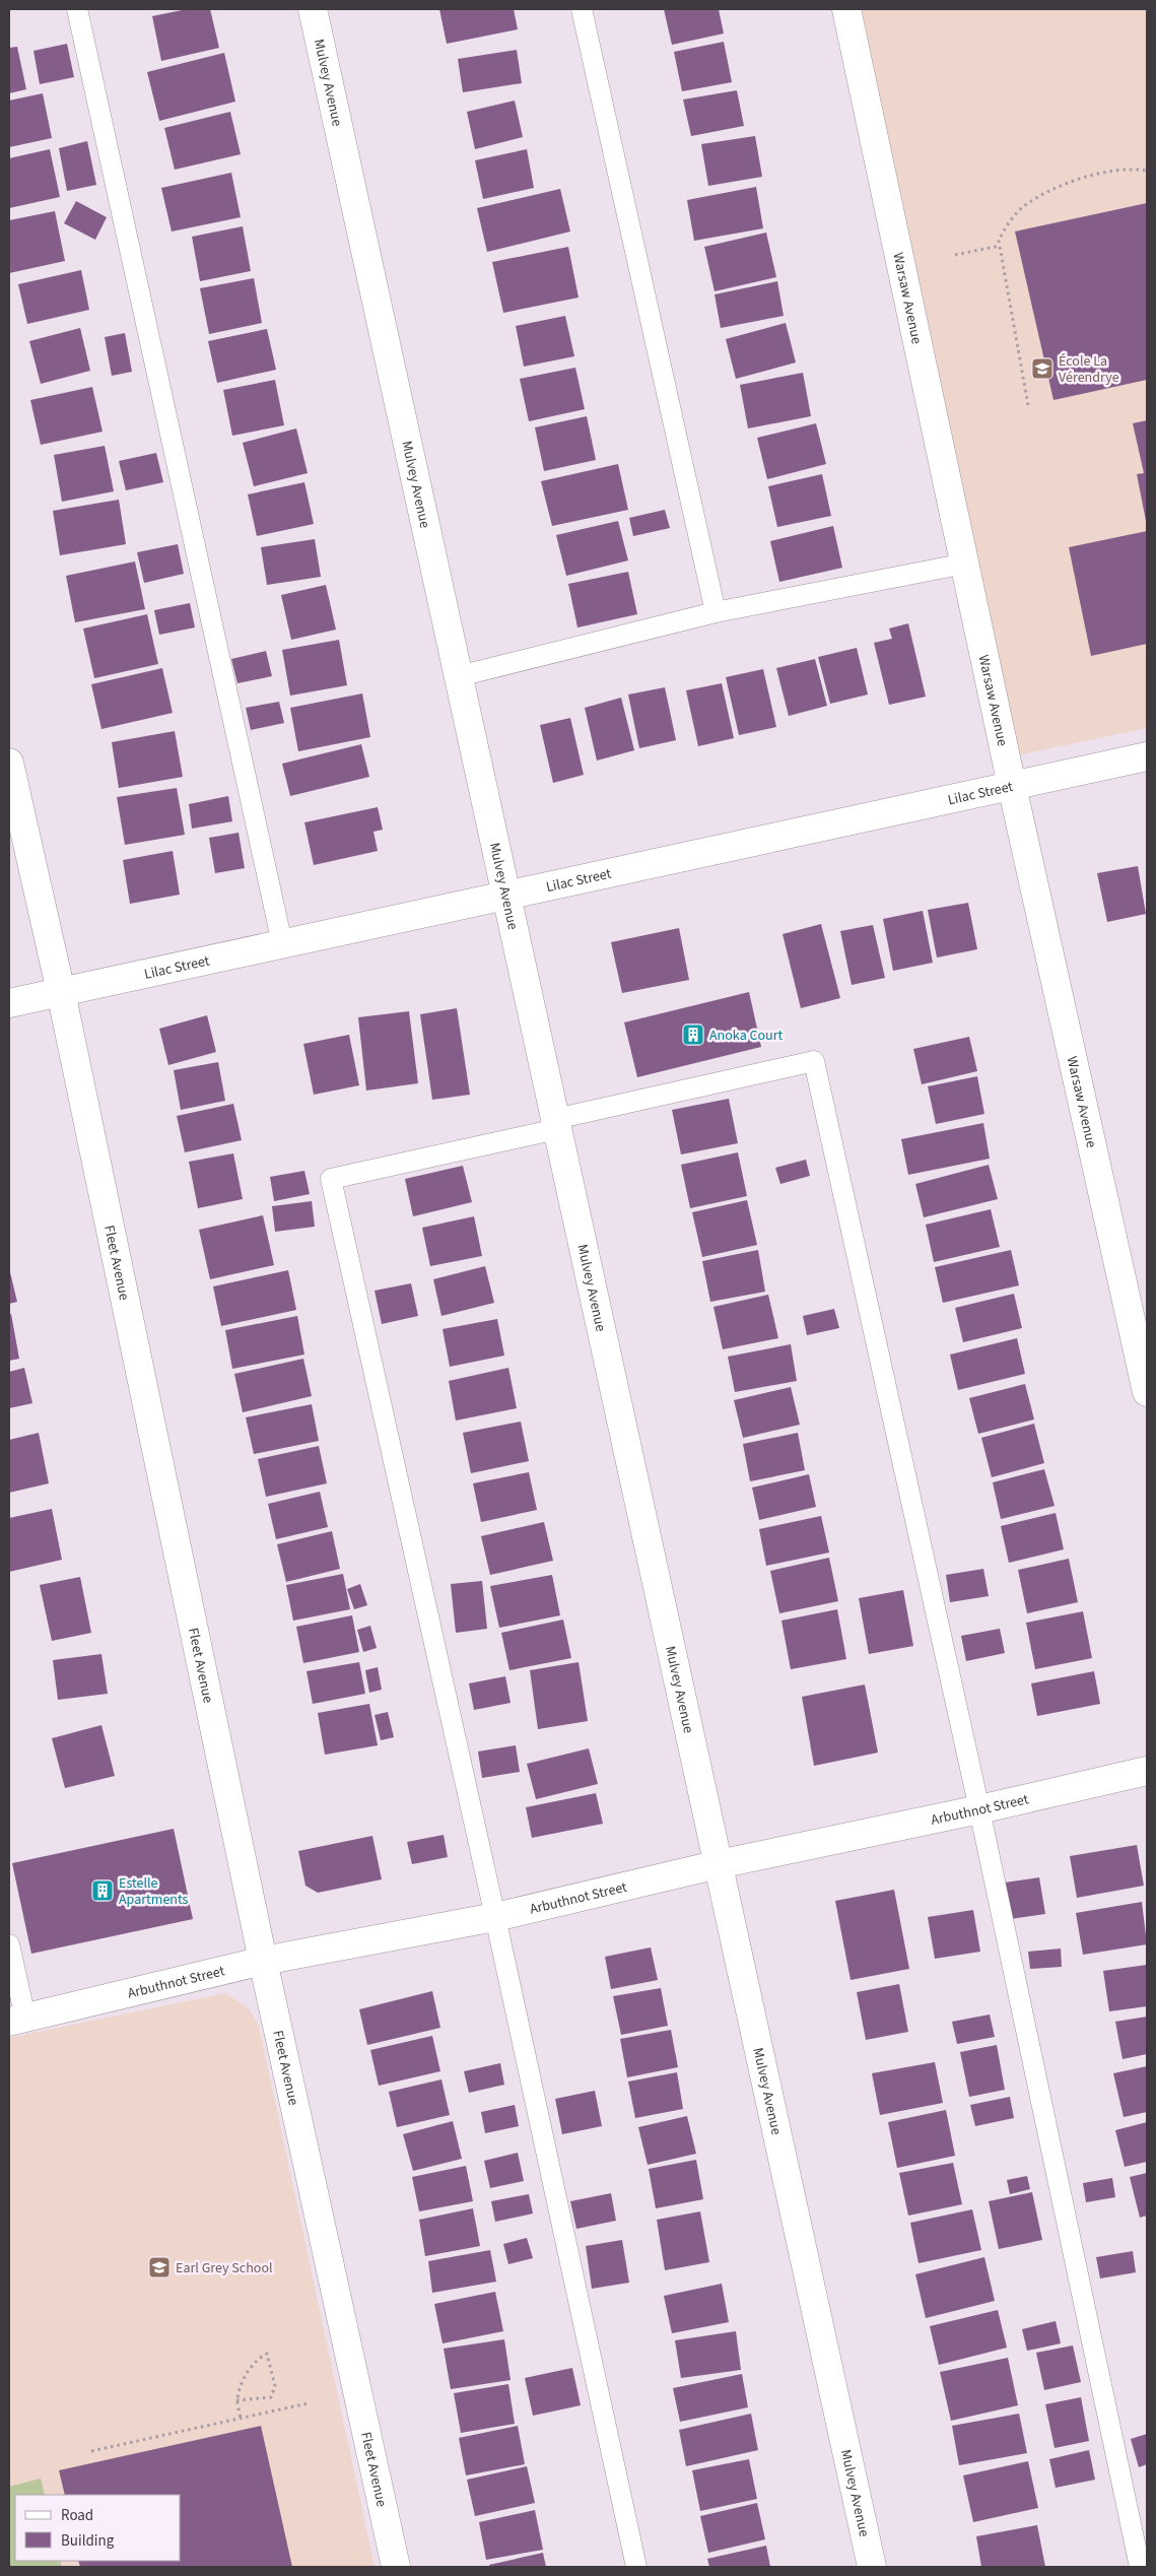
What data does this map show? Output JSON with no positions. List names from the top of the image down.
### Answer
{
  "streets": {
    "street": [
      "Mulvey Avenue",
      "Warsaw Avenue",
      "Lilac Street",
      "Fleet Avenue",
      "Arbuthnot Street"
    ]
  },
  "crossings": [
    ["Mulvey Avenue", "Lilac Street"],
    ["Mulvey Avenue", "Arbuthnot Street"],
    ["Warsaw Avenue", "Lilac Street"],
    ["Lilac Street", "Fleet Avenue"],
    ["Fleet Avenue", "Arbuthnot Street"]
  ],
  "places": {
    "school or university": ["École La Vérendrye", "Earl Grey School"],
    "building": ["Anoka Court", "Estelle Apartments"]
  },
  "legend": ["Road", "Building"]
}
